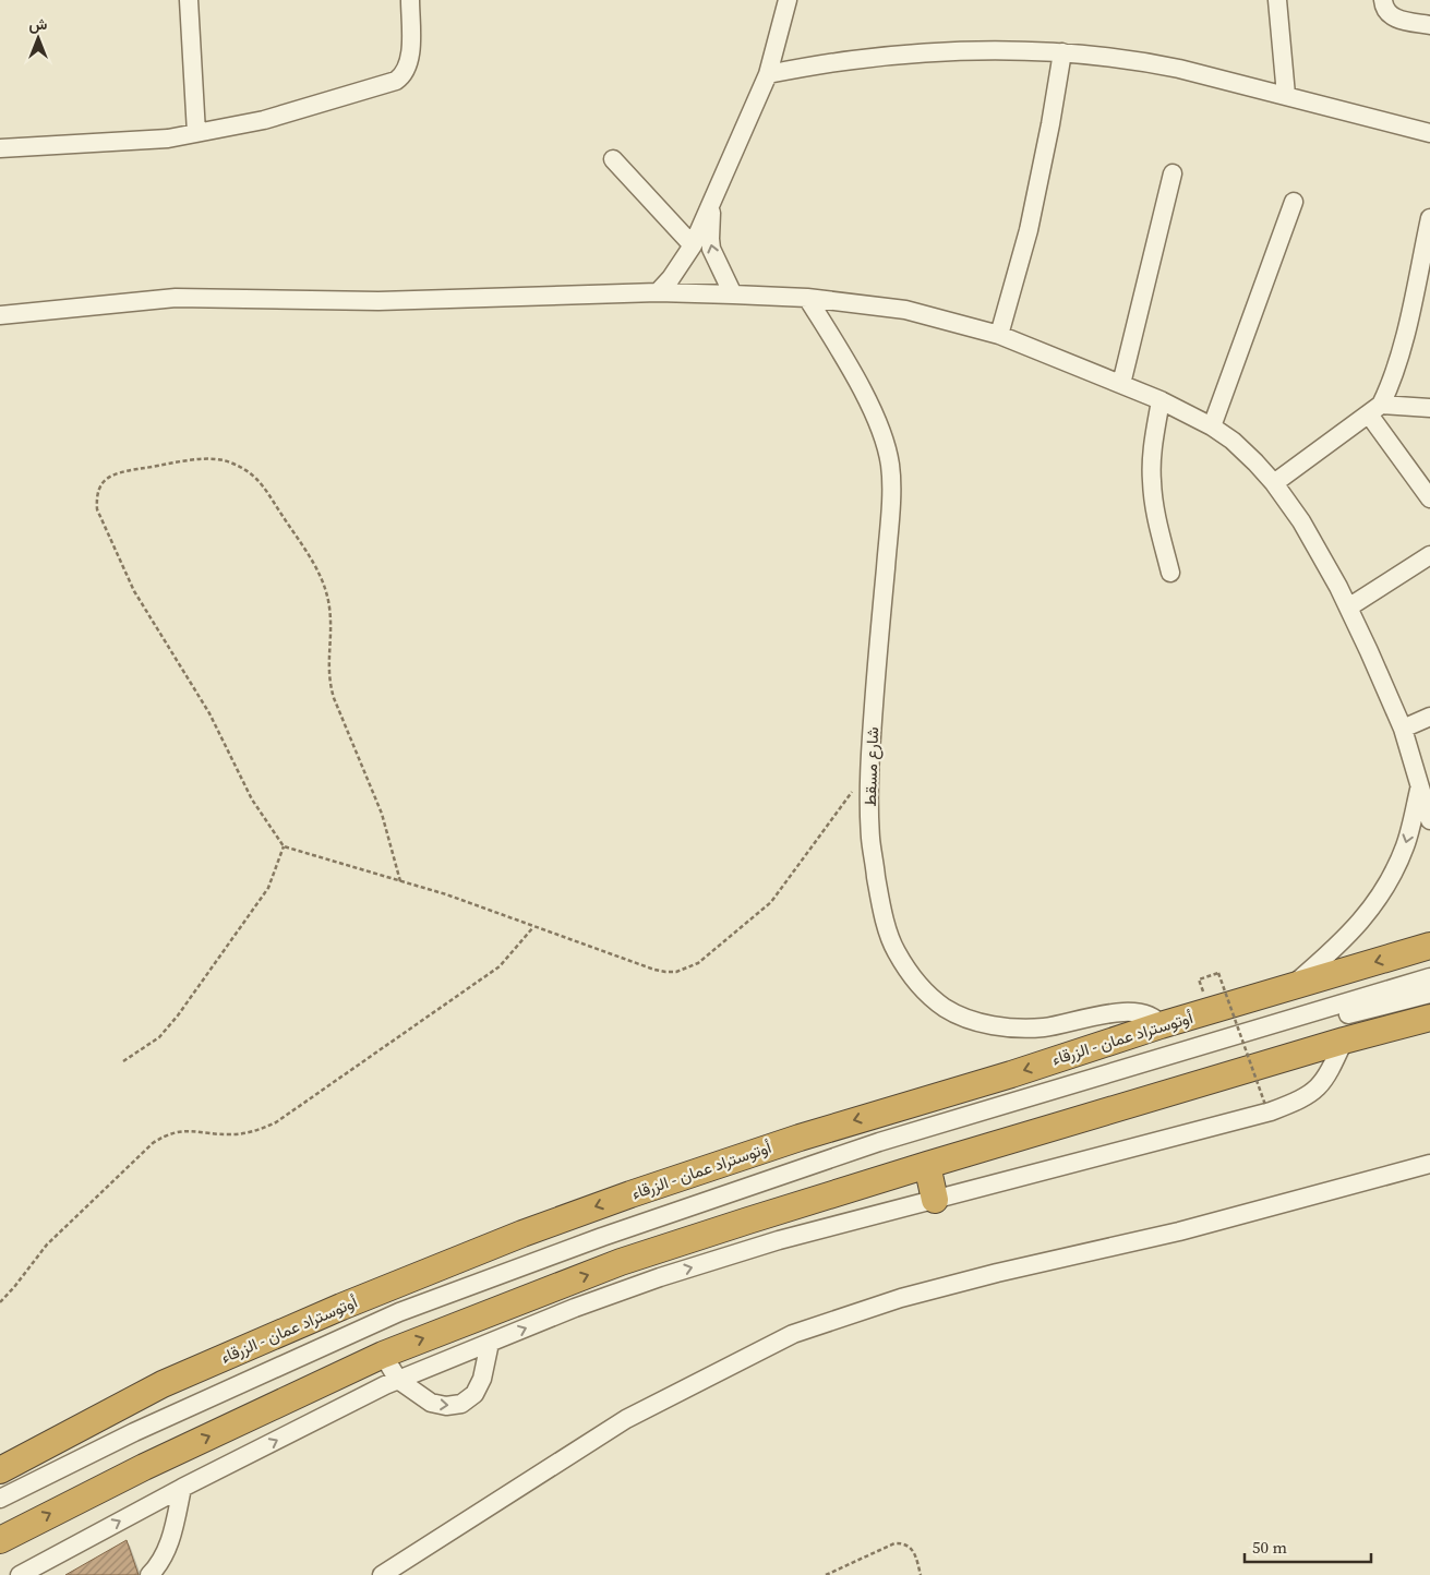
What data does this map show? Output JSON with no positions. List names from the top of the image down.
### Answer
{
  "streets": {
    "highway": ["أوتوستراد عمان - الزرقاء"],
    "street": ["شارع مسقط"]
  },
  "crossings": [
    ["شارع مسقط", "أوتوستراد عمان - الزرقاء"]
  ],
  "scale_bar": "50 m",
  "north": "top"
}
